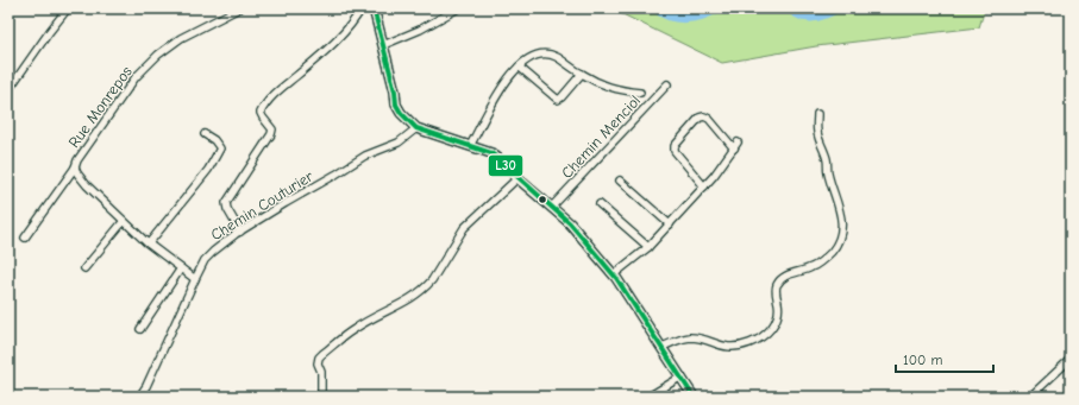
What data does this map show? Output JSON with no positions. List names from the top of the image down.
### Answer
{
  "streets": {
    "street": ["Rue Monrepos", "Chemin Menciol", "Chemin Couturier"]
  },
  "crossings": [
    ["Rue Monrepos", "Chemin Couturier"]
  ],
  "lines": ["transit line L30"],
  "scale_bar": "100 m"
}
